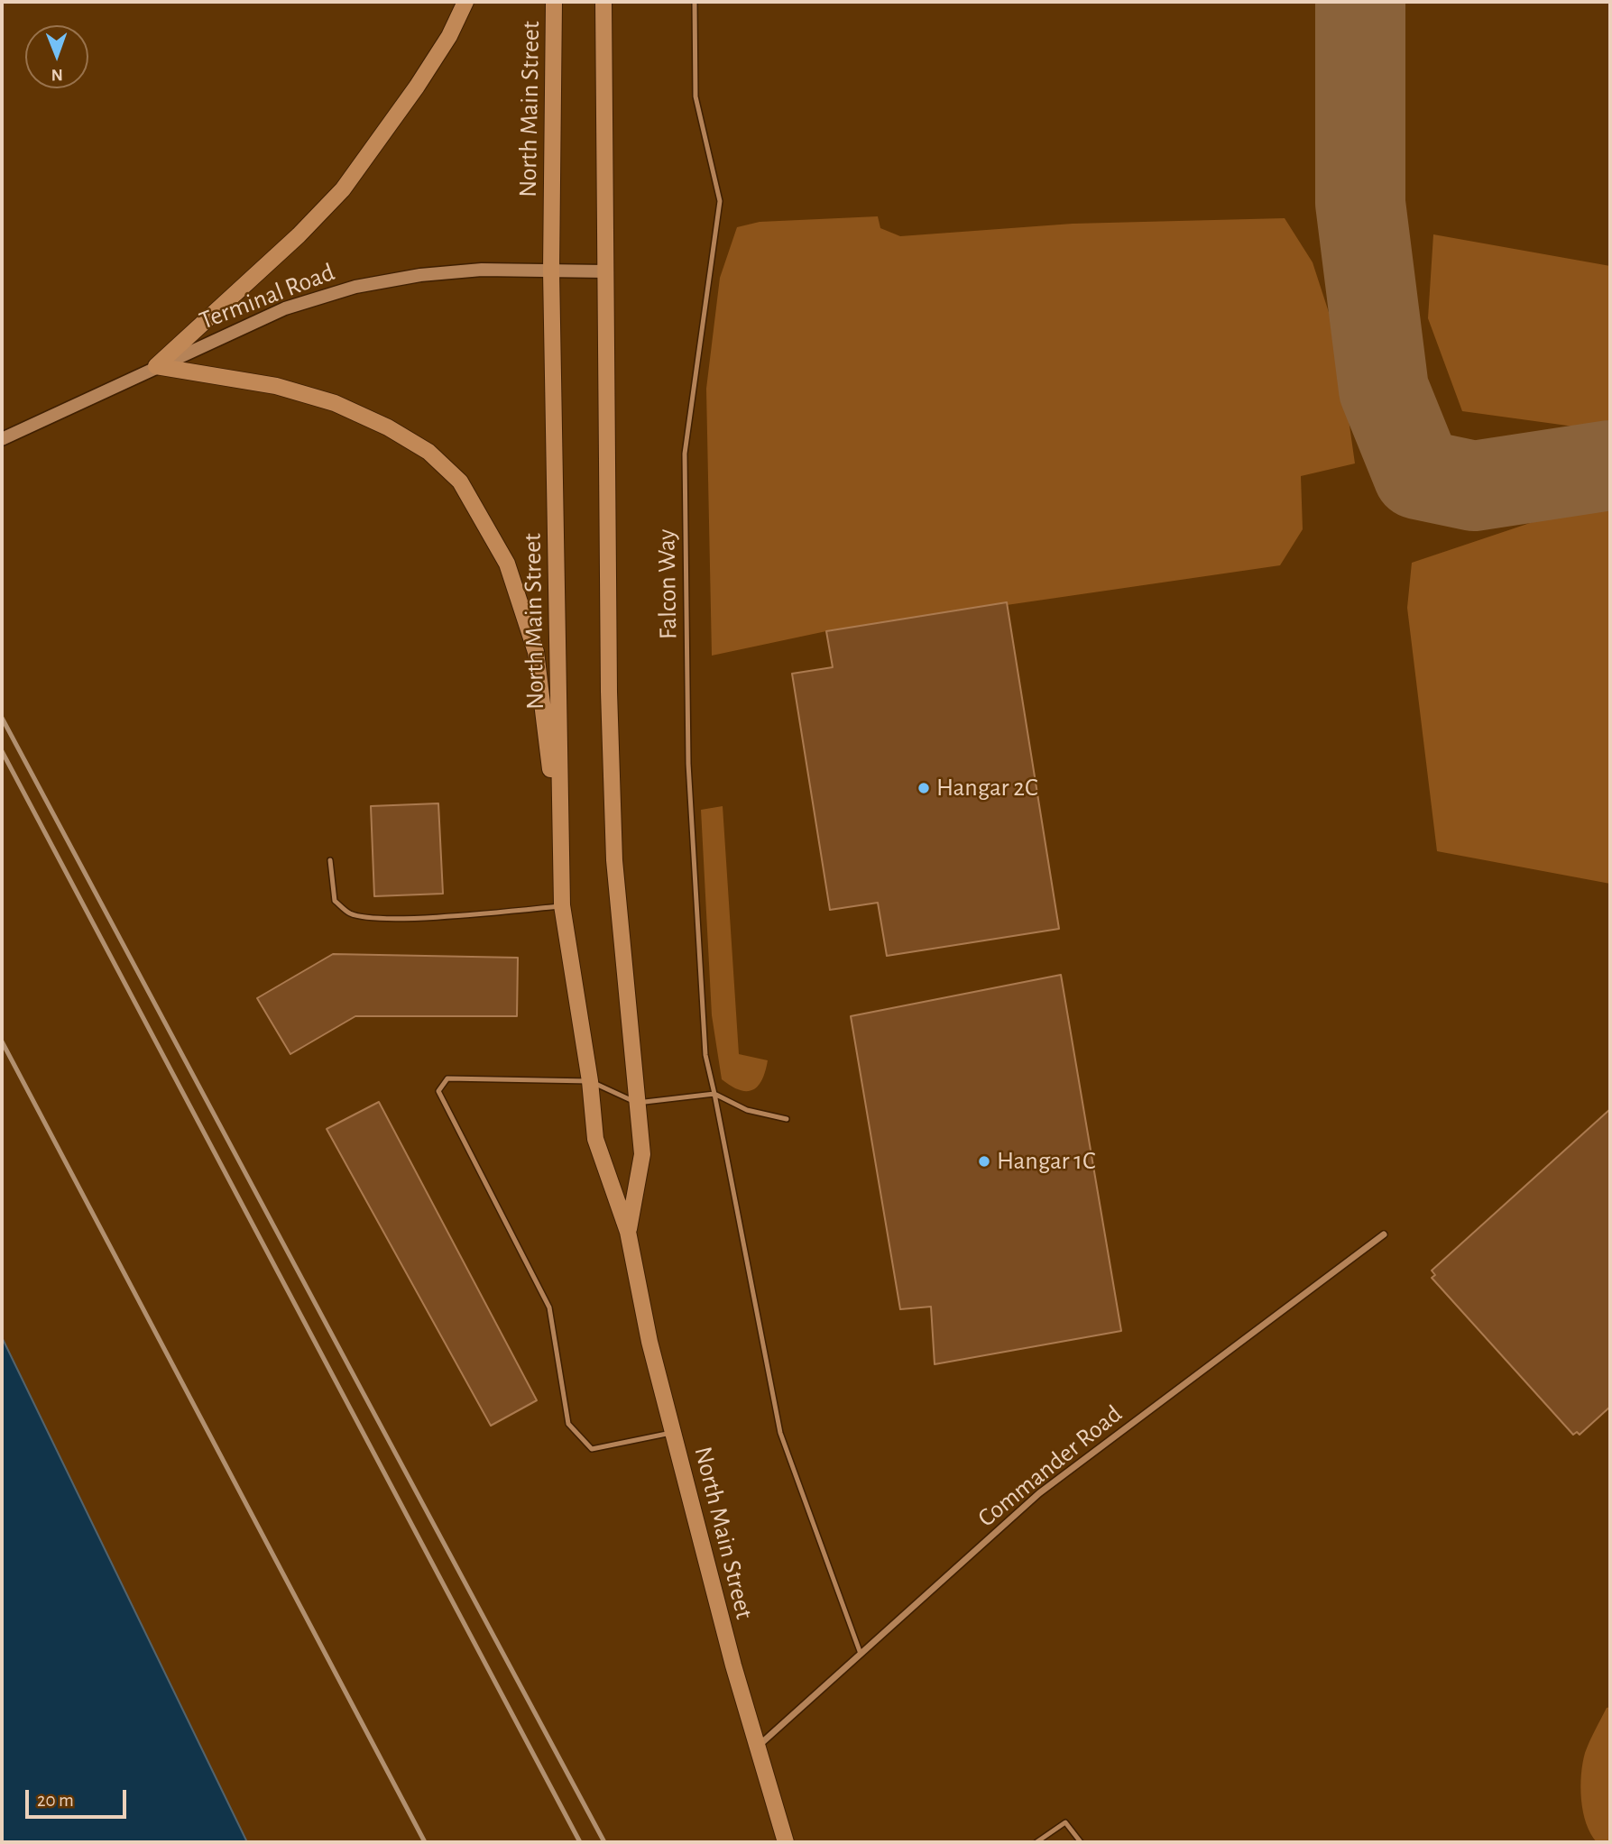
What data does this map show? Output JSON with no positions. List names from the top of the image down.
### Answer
{
  "streets": {
    "main road": ["North Main Street", "Terminal Road"],
    "street": ["Commander Road"],
    "lane": ["Falcon Way"]
  },
  "crossings": [
    ["North Main Street", "Terminal Road"],
    ["North Main Street", "Commander Road"],
    ["Falcon Way", "Commander Road"]
  ],
  "places": ["Hangar 2C", "Hangar 1C"],
  "scale_bar": "20 m",
  "north": "bottom"
}
